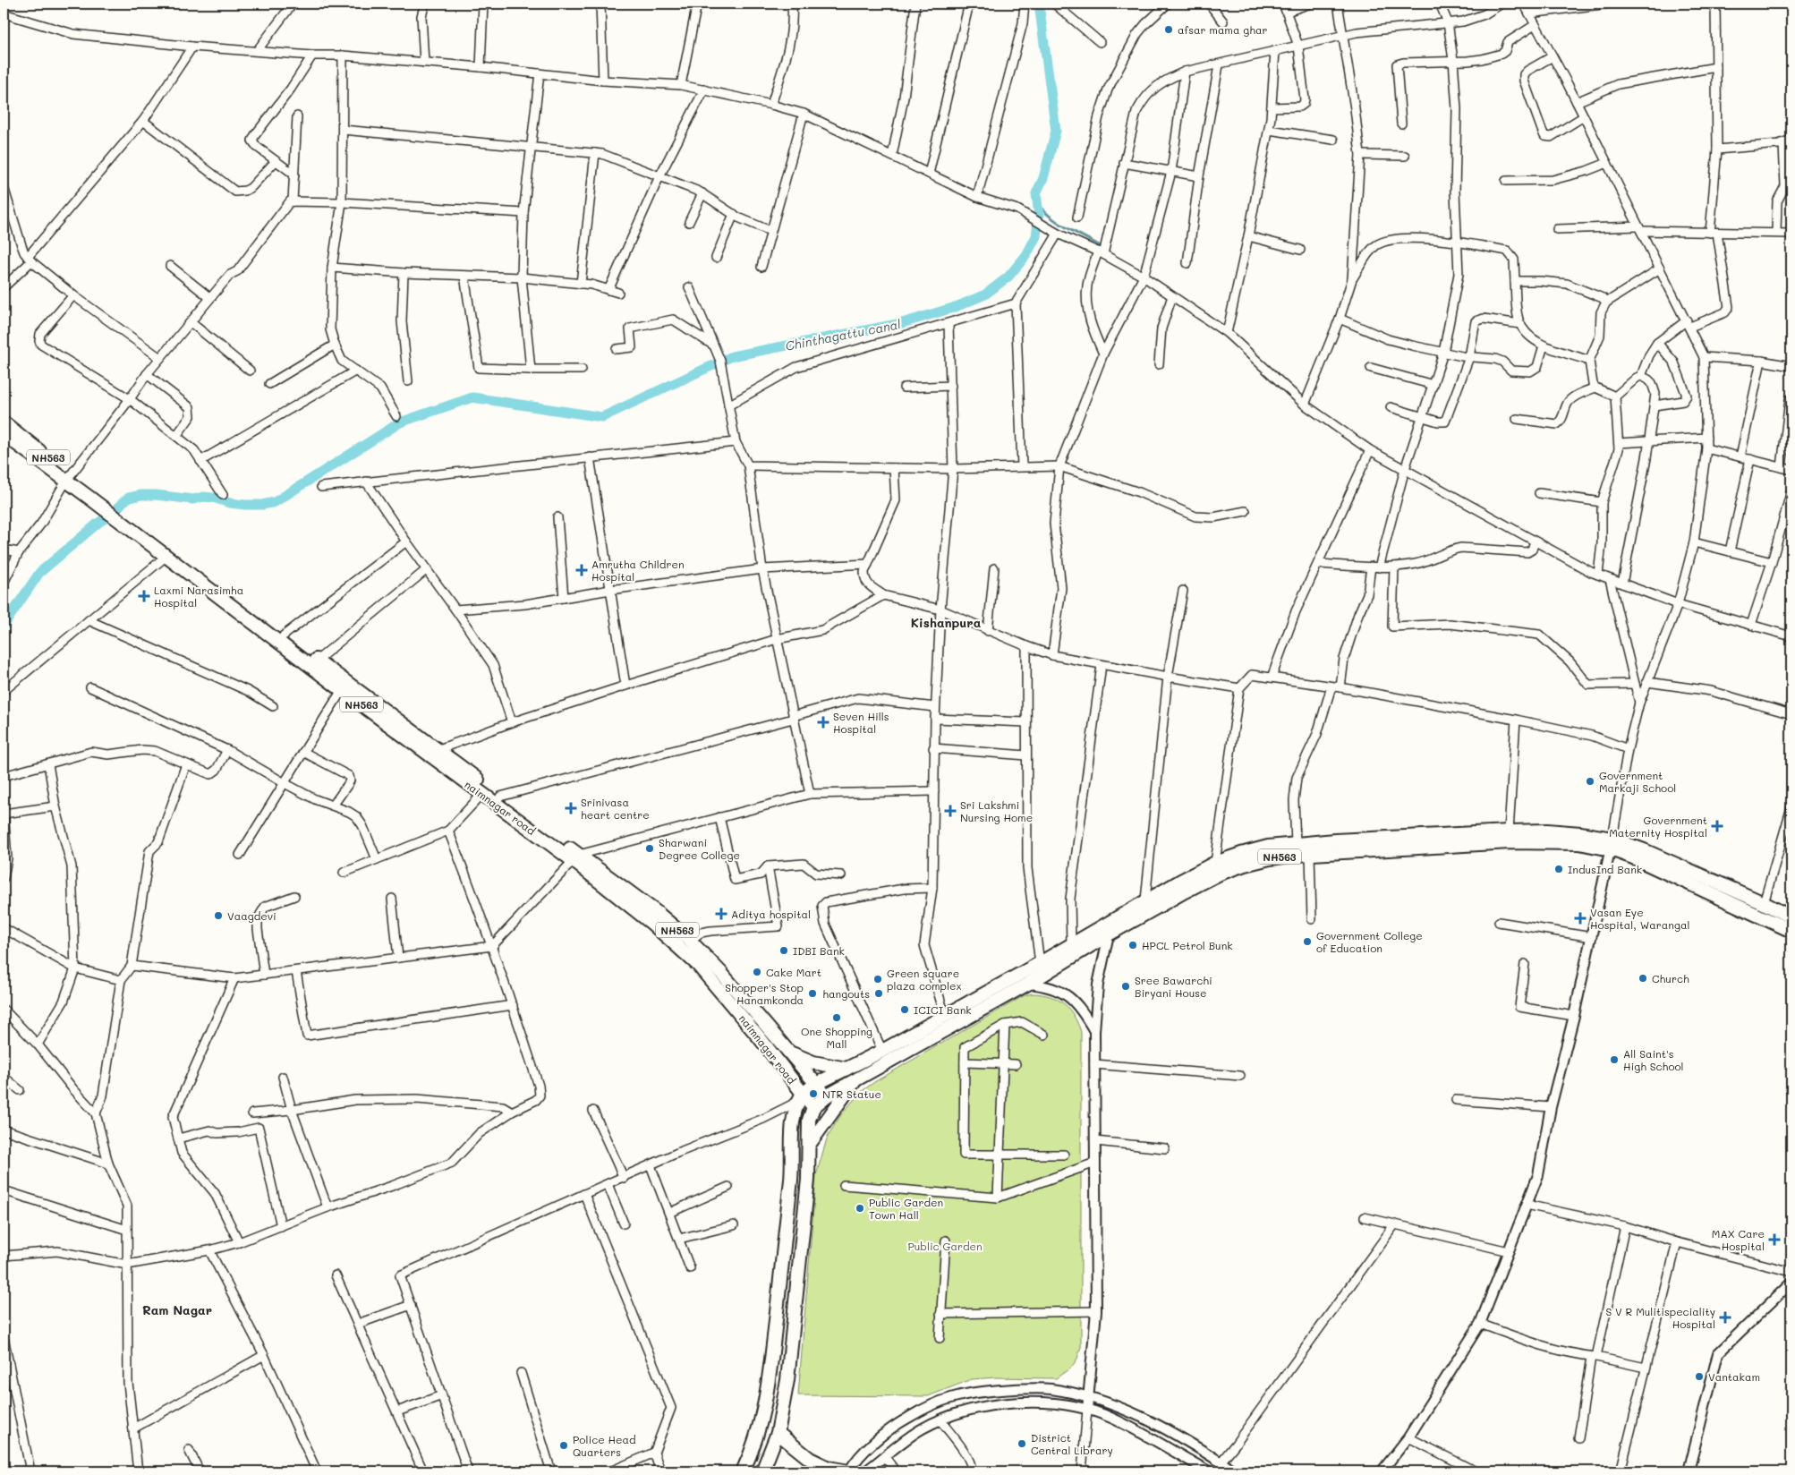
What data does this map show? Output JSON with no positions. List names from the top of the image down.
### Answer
{
  "streets": {
    "main road": ["NH563", "naimnagar road"]
  },
  "crossings": [
    ["NH563", "naimnagar road"]
  ],
  "districts": ["Kishanpura", "Ram Nagar"],
  "water": ["Chinthagattu canal"],
  "parks": ["Public Garden"],
  "places": {
    "other": [
      "afsar mama ghar",
      "Government Markaji School",
      "Sharwani Degree College",
      "IndusInd Bank",
      "Vaagdevi",
      "Government College of Education",
      "HPCL Petrol Bunk",
      "IDBI Bank",
      "Cake Mart",
      "Church",
      "Green square plaza complex",
      "Sree Bawarchi Biryani House",
      "Shopper's Stop Hanamkonda",
      "hangouts",
      "ICICI Bank",
      "One Shopping Mall",
      "All Saint's High School",
      "NTR Statue",
      "Public Garden Town Hall",
      "Vantakam",
      "District Central Library",
      "Police Head Quarters"
    ],
    "health": [
      "Amrutha Children Hospital",
      "Laxmi Narasimha Hospital",
      "Seven Hills Hospital",
      "Srinivasa heart centre",
      "Sri Lakshmi Nursing Home",
      "Government Maternity Hospital",
      "Aditya hospital",
      "Vasan Eye Hospital, Warangal",
      "MAX Care Hospital",
      "S V R Mulitispeciality Hospital"
    ]
  }
}
